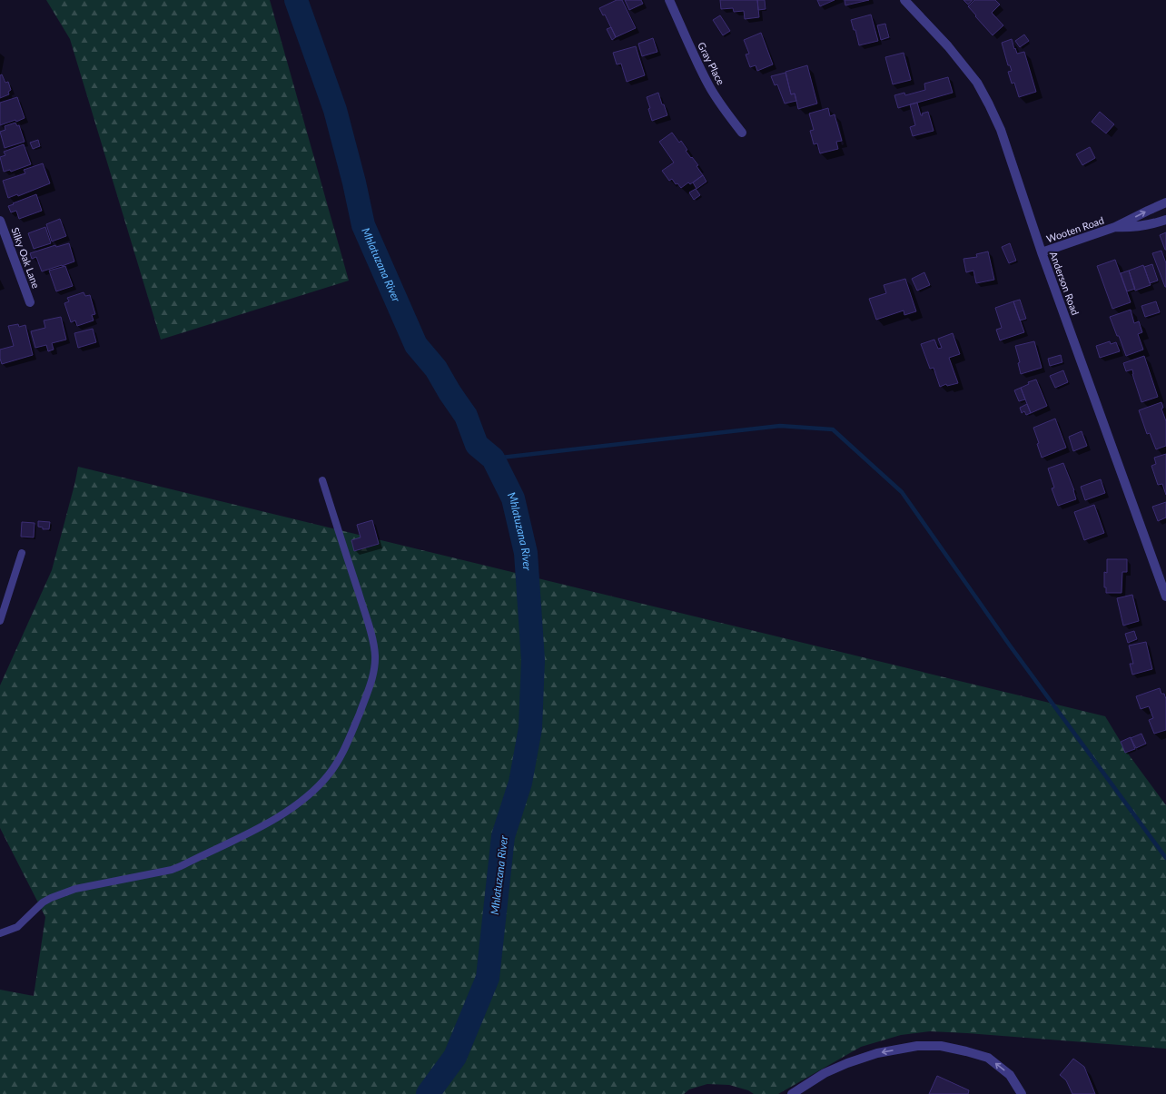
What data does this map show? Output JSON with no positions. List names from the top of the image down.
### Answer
{
  "streets": {
    "street": [
      "Gray Place",
      "Wooten Road",
      "Silky Oak Lane",
      "Anderson Road"
    ]
  },
  "crossings": [
    ["Wooten Road", "Anderson Road"]
  ],
  "water": ["Mhlatuzana River"]
}
